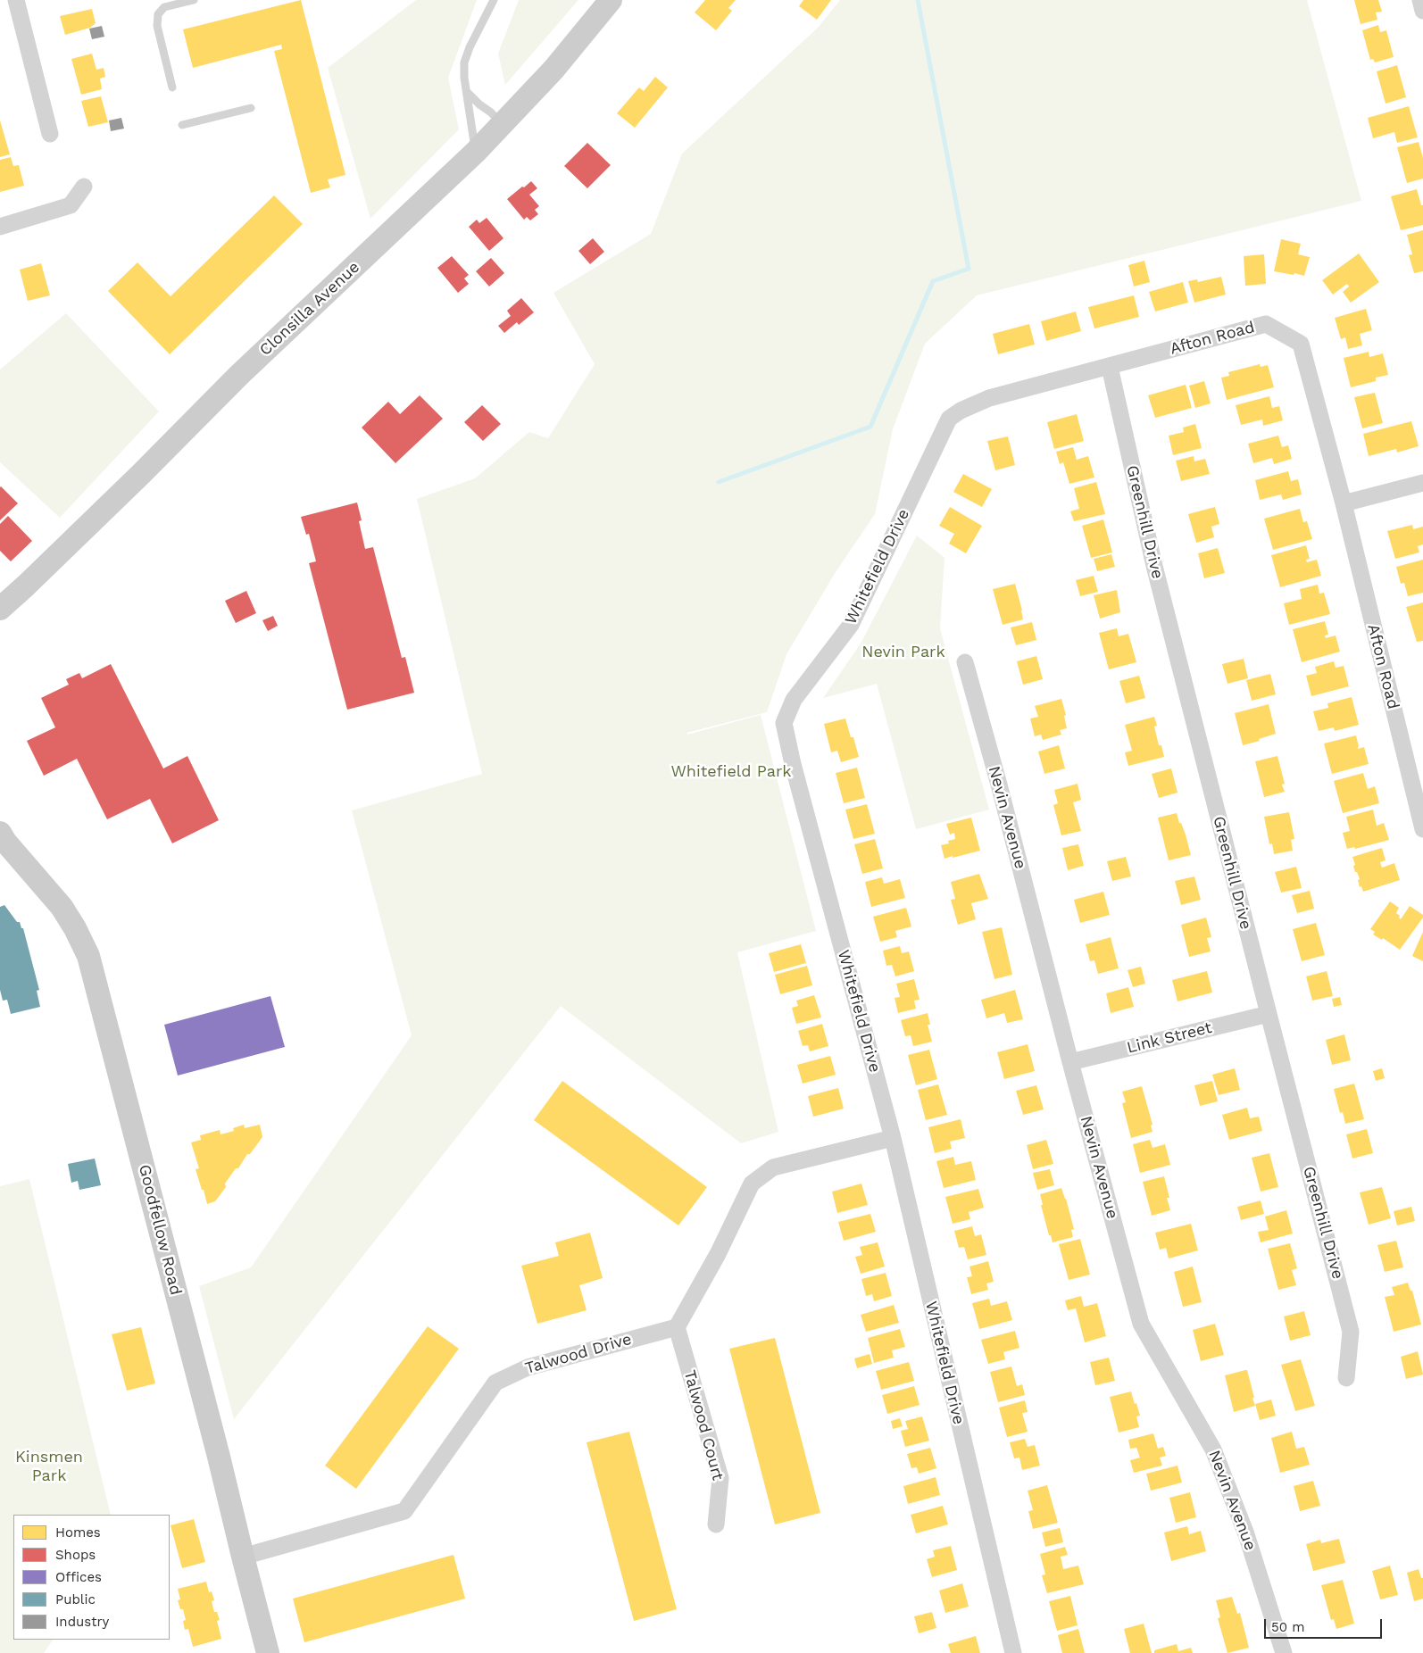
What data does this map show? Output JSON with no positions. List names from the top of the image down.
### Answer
{
  "streets": {
    "street": [
      "Clonsilla Avenue",
      "Afton Road",
      "Greenhill Drive",
      "Whitefield Drive",
      "Nevin Avenue",
      "Link Street",
      "Goodfellow Road",
      "Talwood Drive",
      "Talwood Court"
    ]
  },
  "crossings": [
    ["Afton Road", "Greenhill Drive"],
    ["Afton Road", "Whitefield Drive"],
    ["Greenhill Drive", "Link Street"],
    ["Nevin Avenue", "Link Street"],
    ["Goodfellow Road", "Talwood Drive"],
    ["Talwood Drive", "Talwood Court"]
  ],
  "parks": ["Nevin Park", "Whitefield Park", "Kinsmen Park"],
  "legend": [
    "Homes",
    "Shops",
    "Offices",
    "Public",
    "Industry"
  ],
  "scale_bar": "50 m"
}
